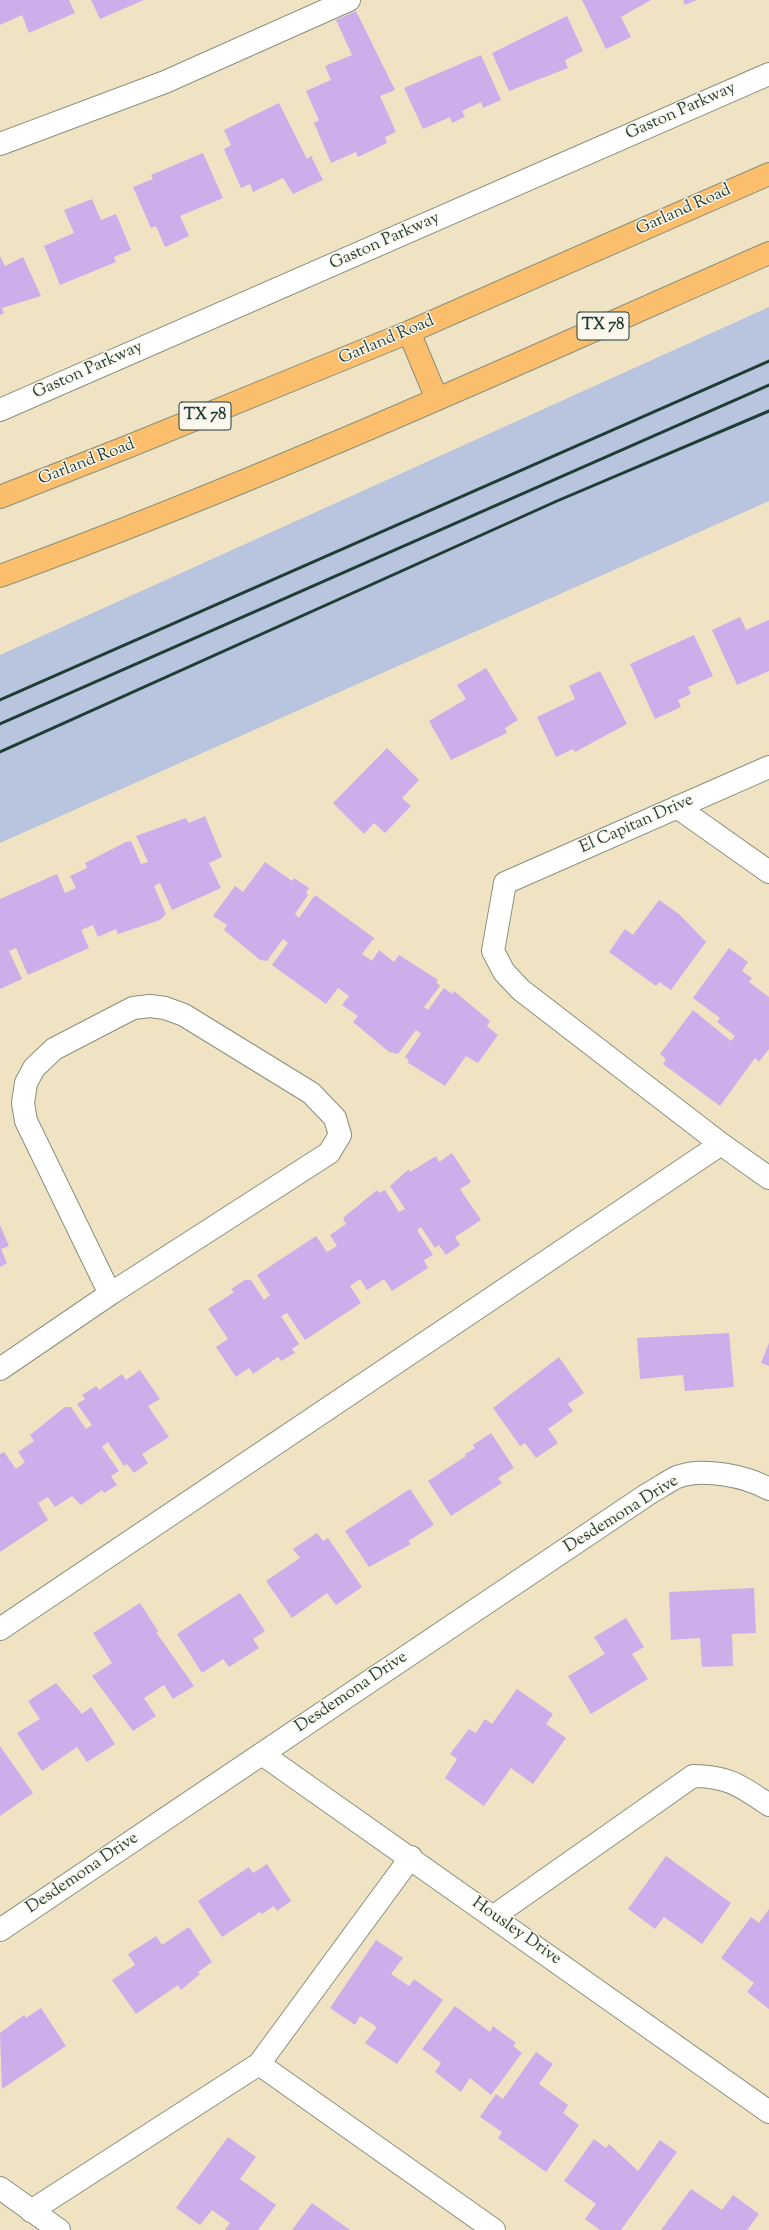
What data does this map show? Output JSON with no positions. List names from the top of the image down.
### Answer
{
  "streets": {
    "main road": ["Garland Road", "TX 78"],
    "street": [
      "Gaston Parkway",
      "El Capitan Drive",
      "Desdemona Drive",
      "Housley Drive"
    ]
  },
  "crossings": [
    ["Desdemona Drive", "Housley Drive"]
  ]
}
